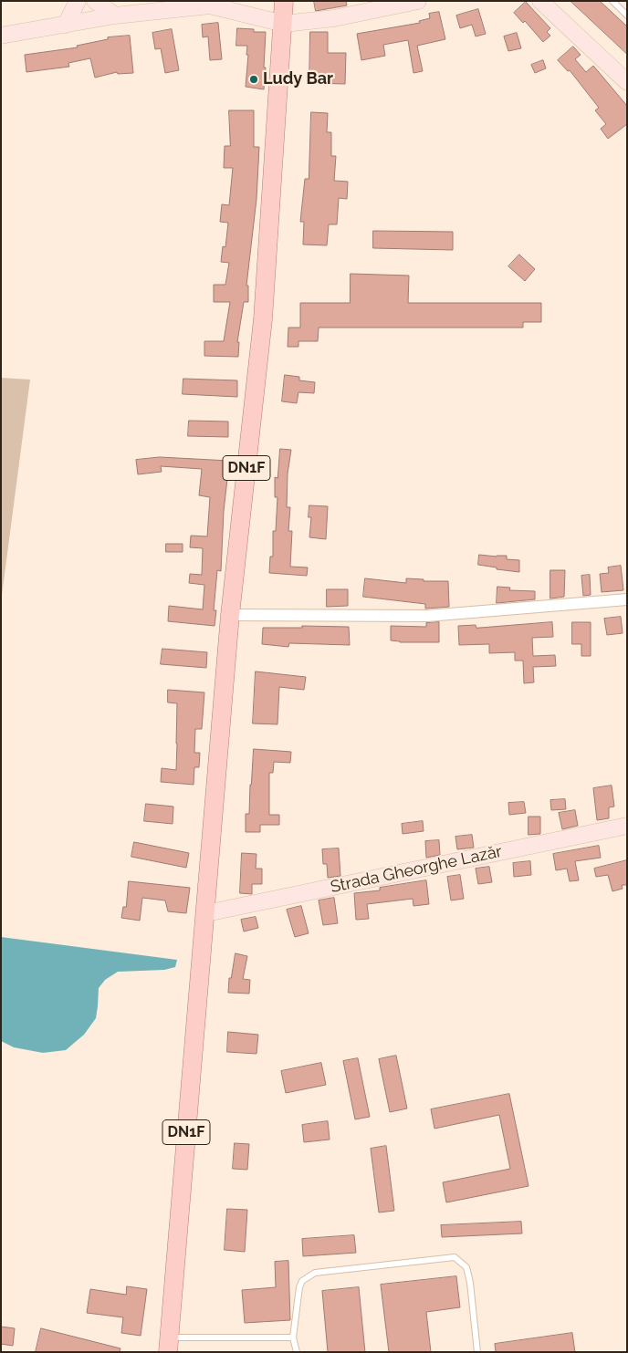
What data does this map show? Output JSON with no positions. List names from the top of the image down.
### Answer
{
  "streets": {
    "main road": ["DN1F", "Strada Gheorghe Lazăr"]
  },
  "crossings": [
    ["DN1F", "Strada Gheorghe Lazăr"]
  ],
  "places": ["Ludy Bar"]
}
